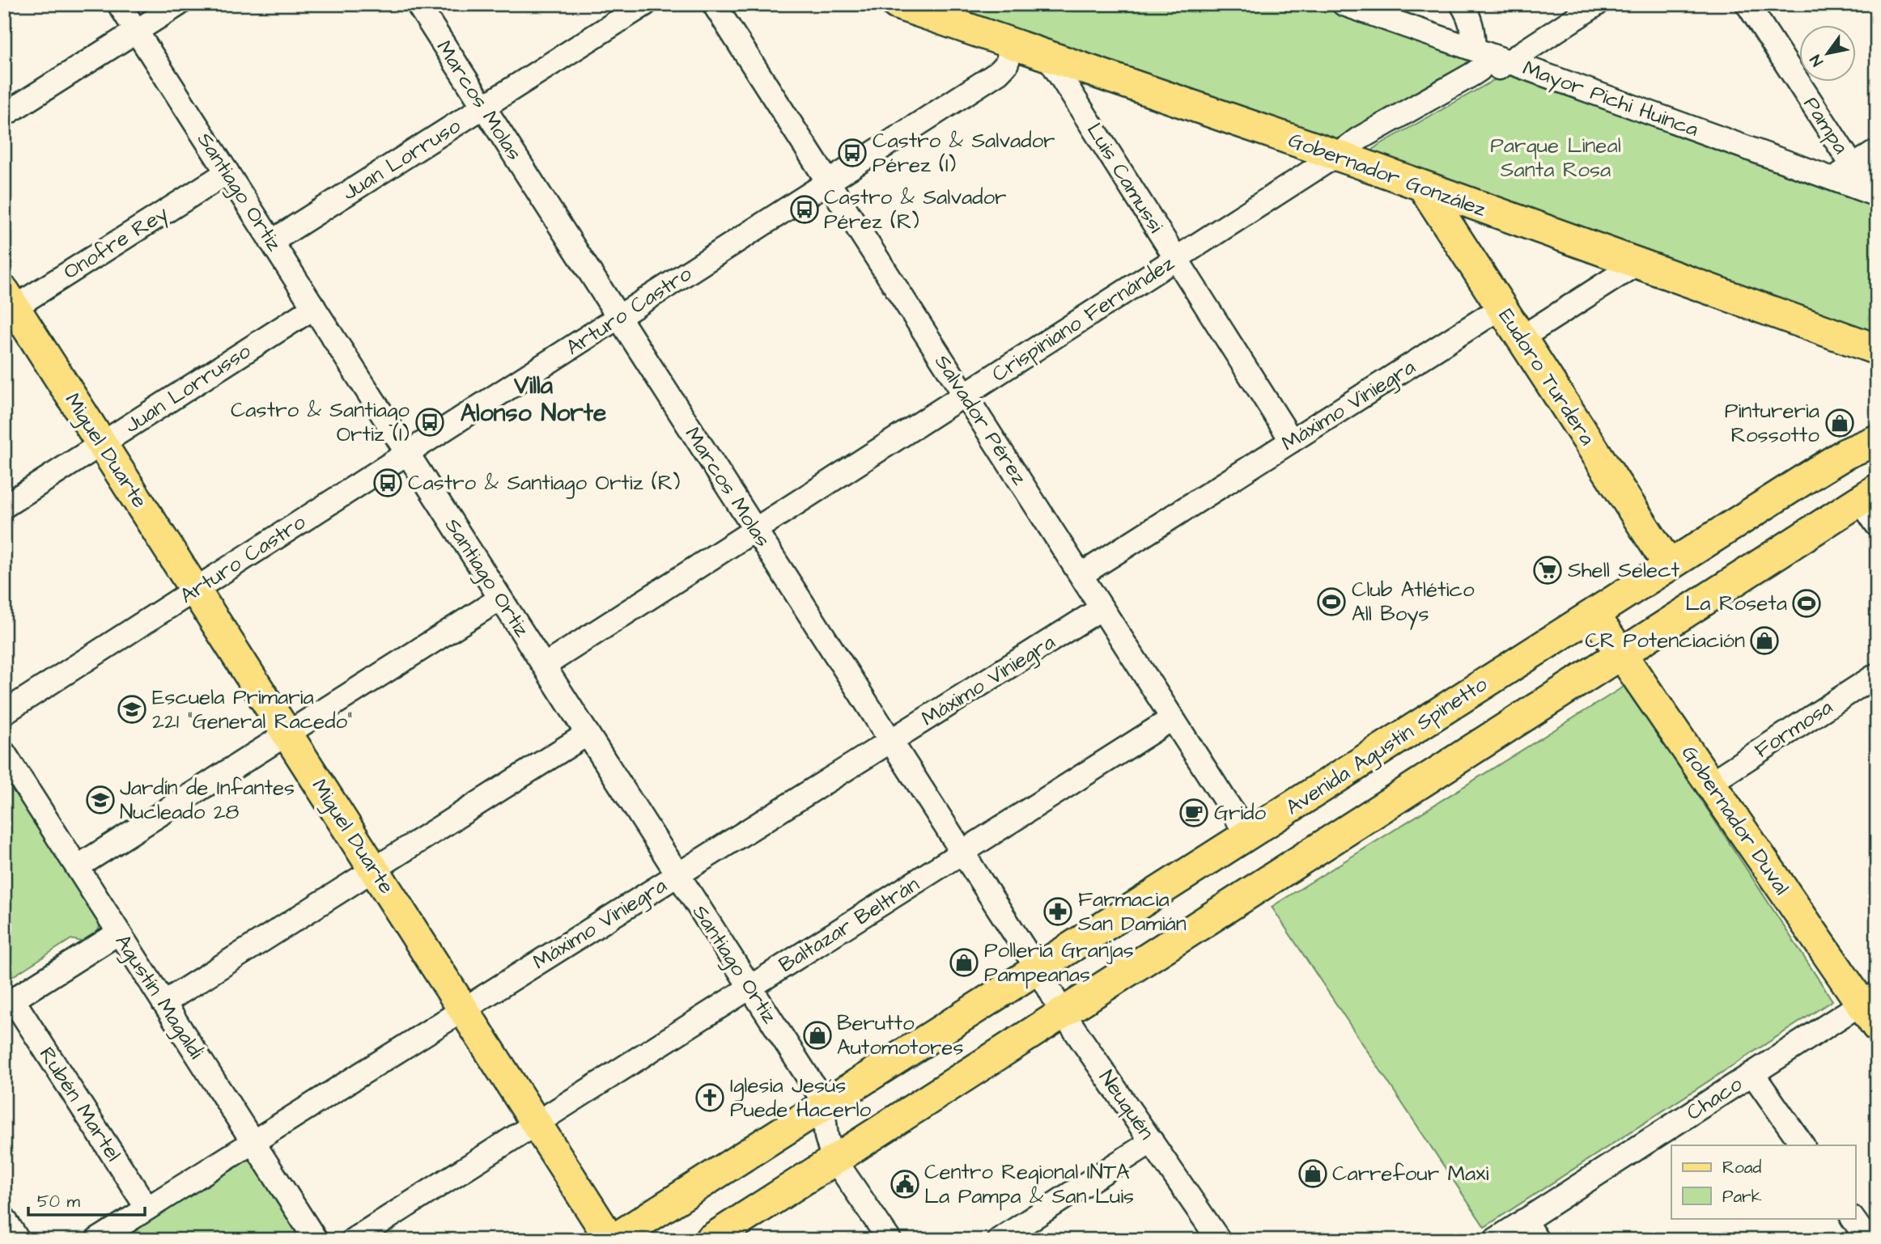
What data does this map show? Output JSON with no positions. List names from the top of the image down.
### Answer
{
  "streets": {
    "main road": [
      "Gobernador González",
      "Eudoro Turdera",
      "Miguel Duarte",
      "Avenida Agustín Spinetto",
      "Gobernador Duval"
    ],
    "street": [
      "Mayor Pichi Huinca",
      "Marcos Molas",
      "Pampa",
      "Juan Lorruso",
      "Luis Camussi",
      "Santiago Ortiz",
      "Onofre Rey",
      "Arturo Castro",
      "Crispiniano Fernández",
      "Juan Lorrusso",
      "Máximo Viniegra",
      "Salvador Pérez",
      "Formosa",
      "Baltazar Beltrán",
      "Agustín Magaldi",
      "Chaco",
      "Rubén Martel",
      "Neuquén"
    ]
  },
  "crossings": [
    ["Mayor Pichi Huinca", "Pampa"],
    ["Mayor Pichi Huinca", "Crispiniano Fernández"],
    ["Marcos Molas", "Juan Lorruso"],
    ["Marcos Molas", "Arturo Castro"],
    ["Marcos Molas", "Crispiniano Fernández"],
    ["Marcos Molas", "Máximo Viniegra"],
    ["Marcos Molas", "Avenida Agustín Spinetto"],
    ["Marcos Molas", "Baltazar Beltrán"],
    ["Marcos Molas", "Neuquén"],
    ["Juan Lorruso", "Santiago Ortiz"],
    ["Gobernador González", "Luis Camussi"],
    ["Gobernador González", "Arturo Castro"],
    ["Gobernador González", "Crispiniano Fernández"],
    ["Gobernador González", "Eudoro Turdera"],
    ["Luis Camussi", "Crispiniano Fernández"],
    ["Luis Camussi", "Máximo Viniegra"],
    ["Santiago Ortiz", "Onofre Rey"],
    ["Santiago Ortiz", "Arturo Castro"],
    ["Santiago Ortiz", "Crispiniano Fernández"],
    ["Santiago Ortiz", "Juan Lorrusso"],
    ["Santiago Ortiz", "Máximo Viniegra"],
    ["Santiago Ortiz", "Avenida Agustín Spinetto"],
    ["Santiago Ortiz", "Baltazar Beltrán"],
    ["Onofre Rey", "Miguel Duarte"],
    ["Arturo Castro", "Salvador Pérez"],
    ["Arturo Castro", "Miguel Duarte"],
    ["Crispiniano Fernández", "Salvador Pérez"],
    ["Eudoro Turdera", "Máximo Viniegra"],
    ["Eudoro Turdera", "Avenida Agustín Spinetto"],
    ["Juan Lorrusso", "Miguel Duarte"],
    ["Máximo Viniegra", "Salvador Pérez"],
    ["Máximo Viniegra", "Miguel Duarte"],
    ["Máximo Viniegra", "Agustín Magaldi"],
    ["Máximo Viniegra", "Rubén Martel"],
    ["Salvador Pérez", "Avenida Agustín Spinetto"],
    ["Salvador Pérez", "Baltazar Beltrán"],
    ["Miguel Duarte", "Baltazar Beltrán"],
    ["Formosa", "Gobernador Duval"],
    ["Avenida Agustín Spinetto", "Gobernador Duval"],
    ["Avenida Agustín Spinetto", "Neuquén"],
    ["Gobernador Duval", "Chaco"]
  ],
  "districts": ["Villa Alonso Norte"],
  "parks": ["Parque Lineal Santa Rosa"],
  "places": {
    "bus stop": [
      "Castro & Salvador Pérez (I)",
      "Castro & Salvador Pérez (R)",
      "Castro & Santiago Ortiz (I)",
      "Castro & Santiago Ortiz (R)"
    ],
    "shop": [
      "Pintureria Rossotto",
      "CR Potenciación",
      "Polleria Granjas Pampeanas",
      "Berutto Automotores",
      "Carrefour Maxi"
    ],
    "supermarket": ["Shell Select"],
    "sports": ["Club Atlético All Boys", "La Roseta"],
    "school or university": ["Escuela Primaria 221 \"General Racedo\"", "Jardín de Infantes Nucleado 28"],
    "cafe": ["Grido"],
    "pharmacy": ["Farmacia San Damián"],
    "church": ["Iglesia Jesús Puede Hacerlo"],
    "public building": ["Centro Regional INTA La Pampa & San Luis"]
  },
  "legend": ["Road", "Park"],
  "scale_bar": "50 m",
  "north": "bottom left"
}
